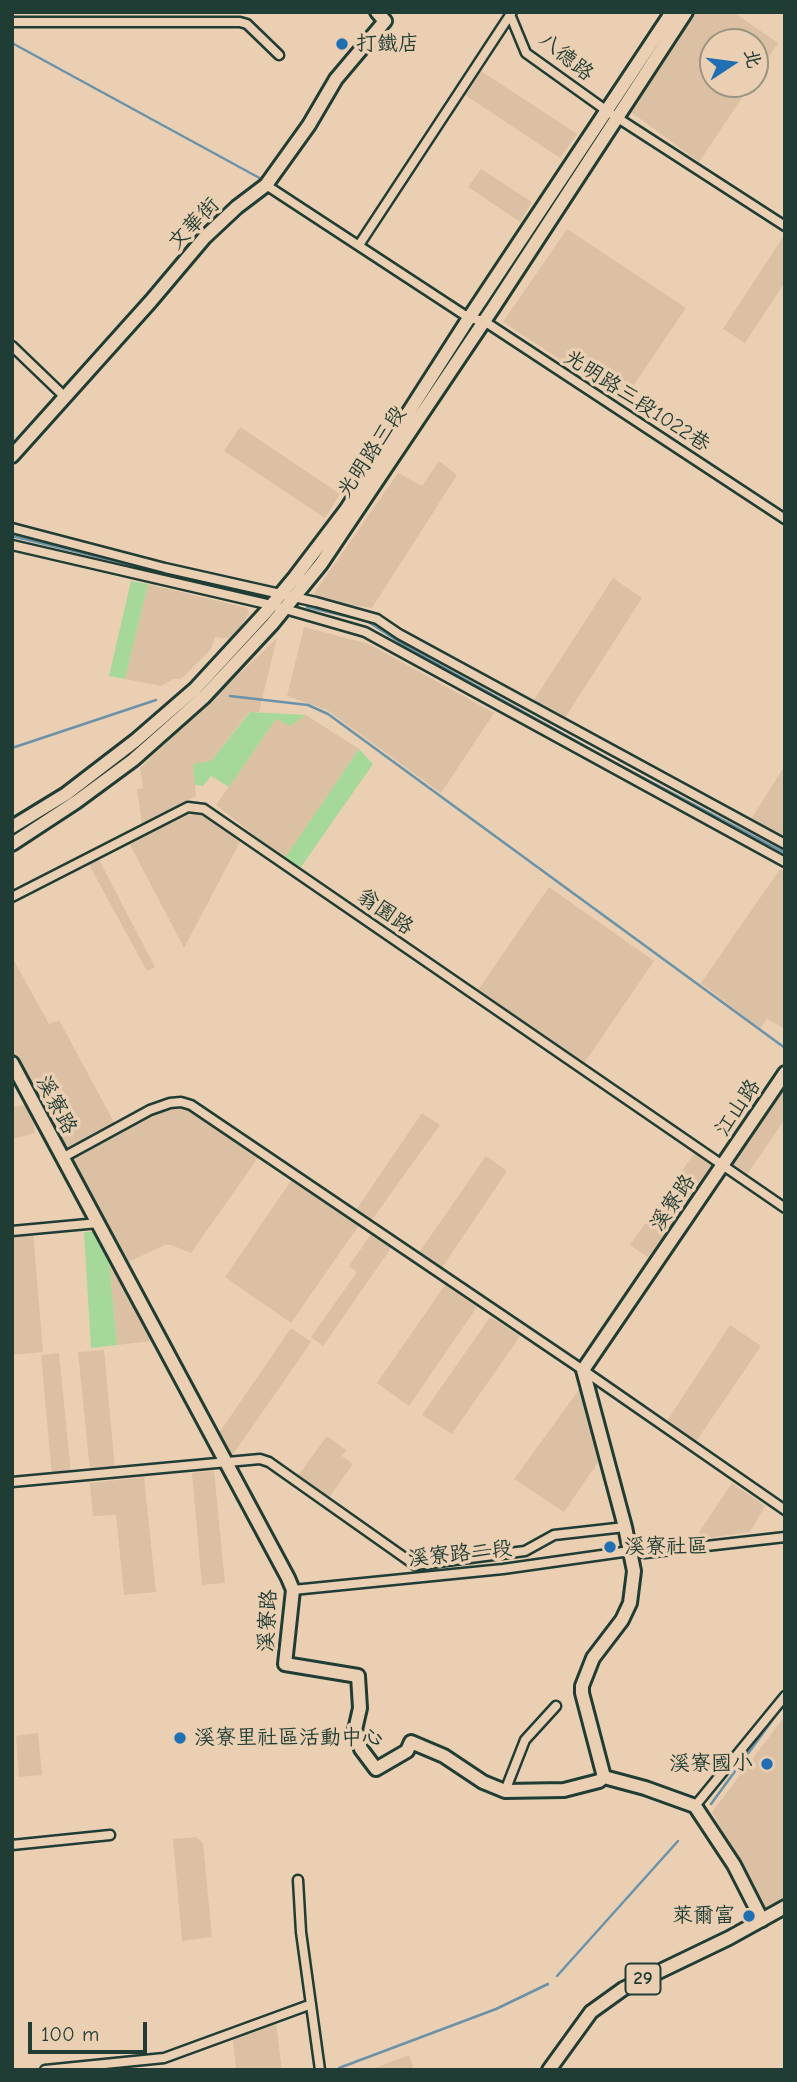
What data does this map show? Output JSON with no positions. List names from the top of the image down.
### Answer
{
  "streets": {
    "street": [
      "八德路",
      "文華街",
      "光明路三段1022巷",
      "光明路三段",
      "翁園路",
      "溪寮路",
      "江山路",
      "溪寮路二段",
      "29"
    ]
  },
  "crossings": [
    ["八德路", "光明路三段"],
    ["光明路三段1022巷", "光明路三段"],
    ["翁園路", "溪寮路"],
    ["翁園路", "江山路"],
    ["溪寮路", "江山路"],
    ["溪寮路", "溪寮路二段"]
  ],
  "places": [
    "打鐵店",
    "溪寮社區",
    "溪寮里社區活動中心",
    "溪寮國小",
    "萊爾富"
  ],
  "scale_bar": "100 m",
  "north": "right"
}
